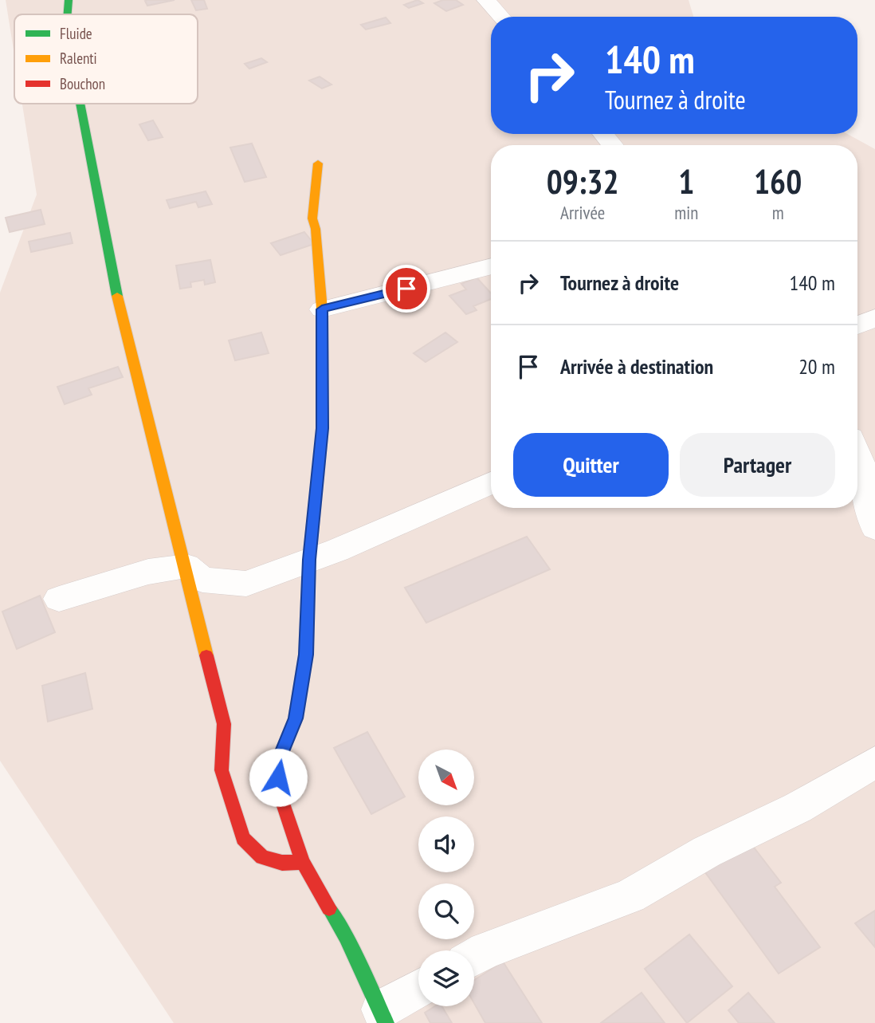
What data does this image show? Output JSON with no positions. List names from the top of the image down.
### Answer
{
  "legend": ["Fluide", "Ralenti", "Bouchon"],
  "north": "bottom right",
  "page": {
    "turn": ["140 m", "Tournez à droite"],
    "eta": [
      "09:32",
      "Arrivée",
      "1",
      "min",
      "160",
      "m"
    ],
    "list": [
      {
        "name": "Tournez à droite",
        "value": "140 m"
      },
      {
        "name": "Arrivée à destination",
        "value": "20 m"
      }
    ],
    "buttons": ["Quitter", "Partager"]
  }
}
